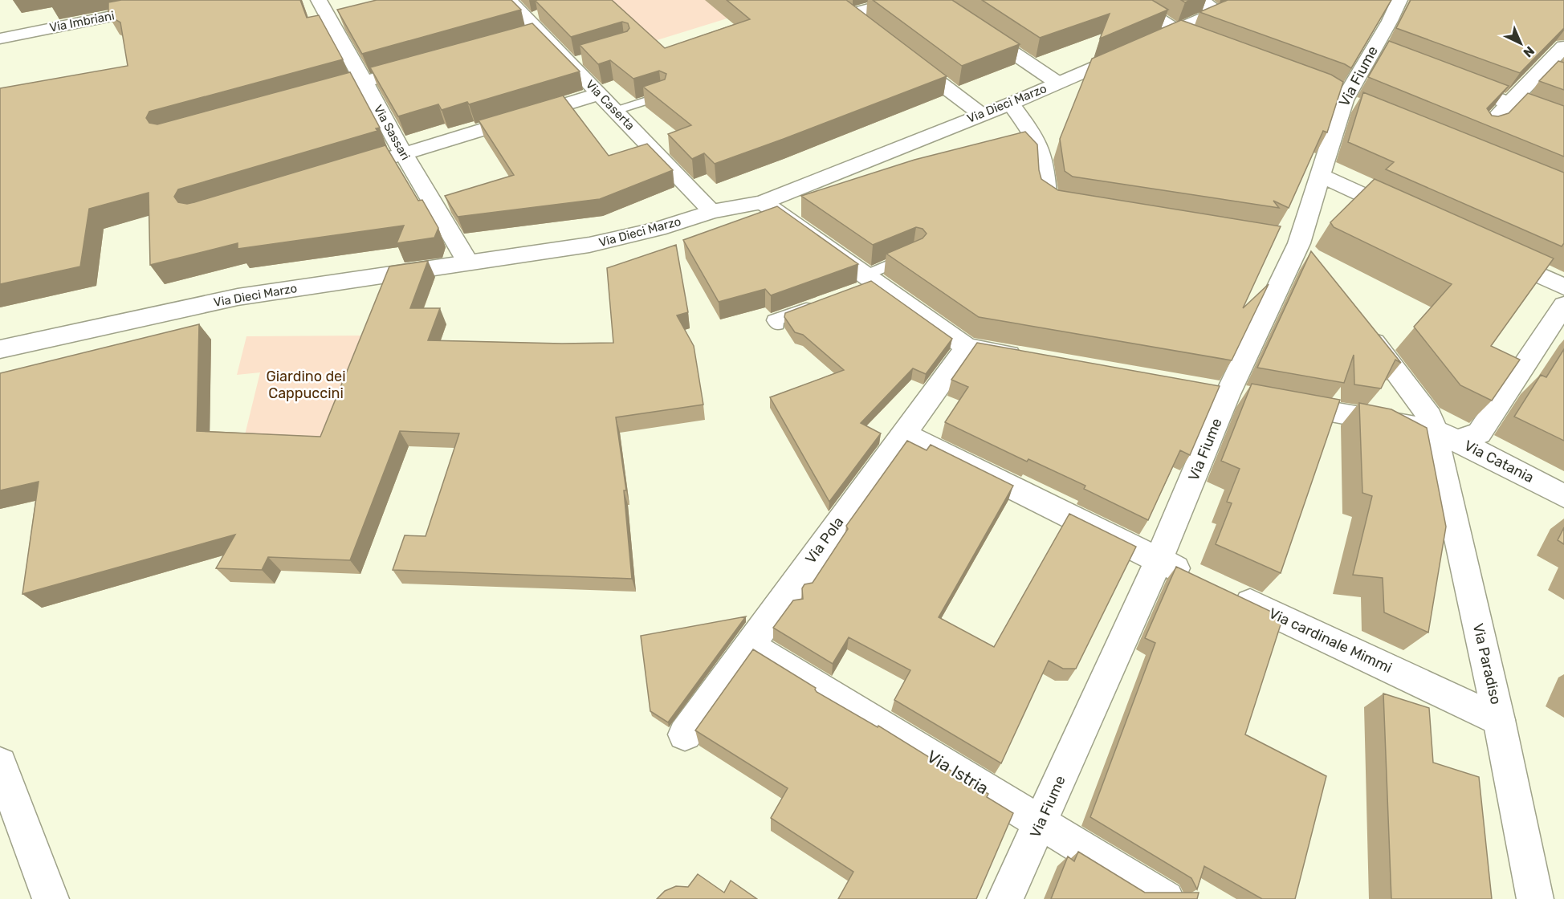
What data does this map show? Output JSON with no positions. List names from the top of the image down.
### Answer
{
  "streets": {
    "street": [
      "Via Imbriani",
      "Via Fiume",
      "Via Dieci Marzo",
      "Via Caserta",
      "Via Sassari",
      "Via Catania",
      "Via Pola",
      "Via cardinale Mimmi",
      "Via Paradiso",
      "Via Istria"
    ]
  },
  "crossings": [
    ["Via Fiume", "Via Istria"],
    ["Via Dieci Marzo", "Via Caserta"],
    ["Via Dieci Marzo", "Via Sassari"],
    ["Via Catania", "Via Paradiso"],
    ["Via Pola", "Via Istria"],
    ["Via cardinale Mimmi", "Via Paradiso"]
  ],
  "parks": ["Giardino dei Cappuccini"],
  "north": "bottom right"
}
